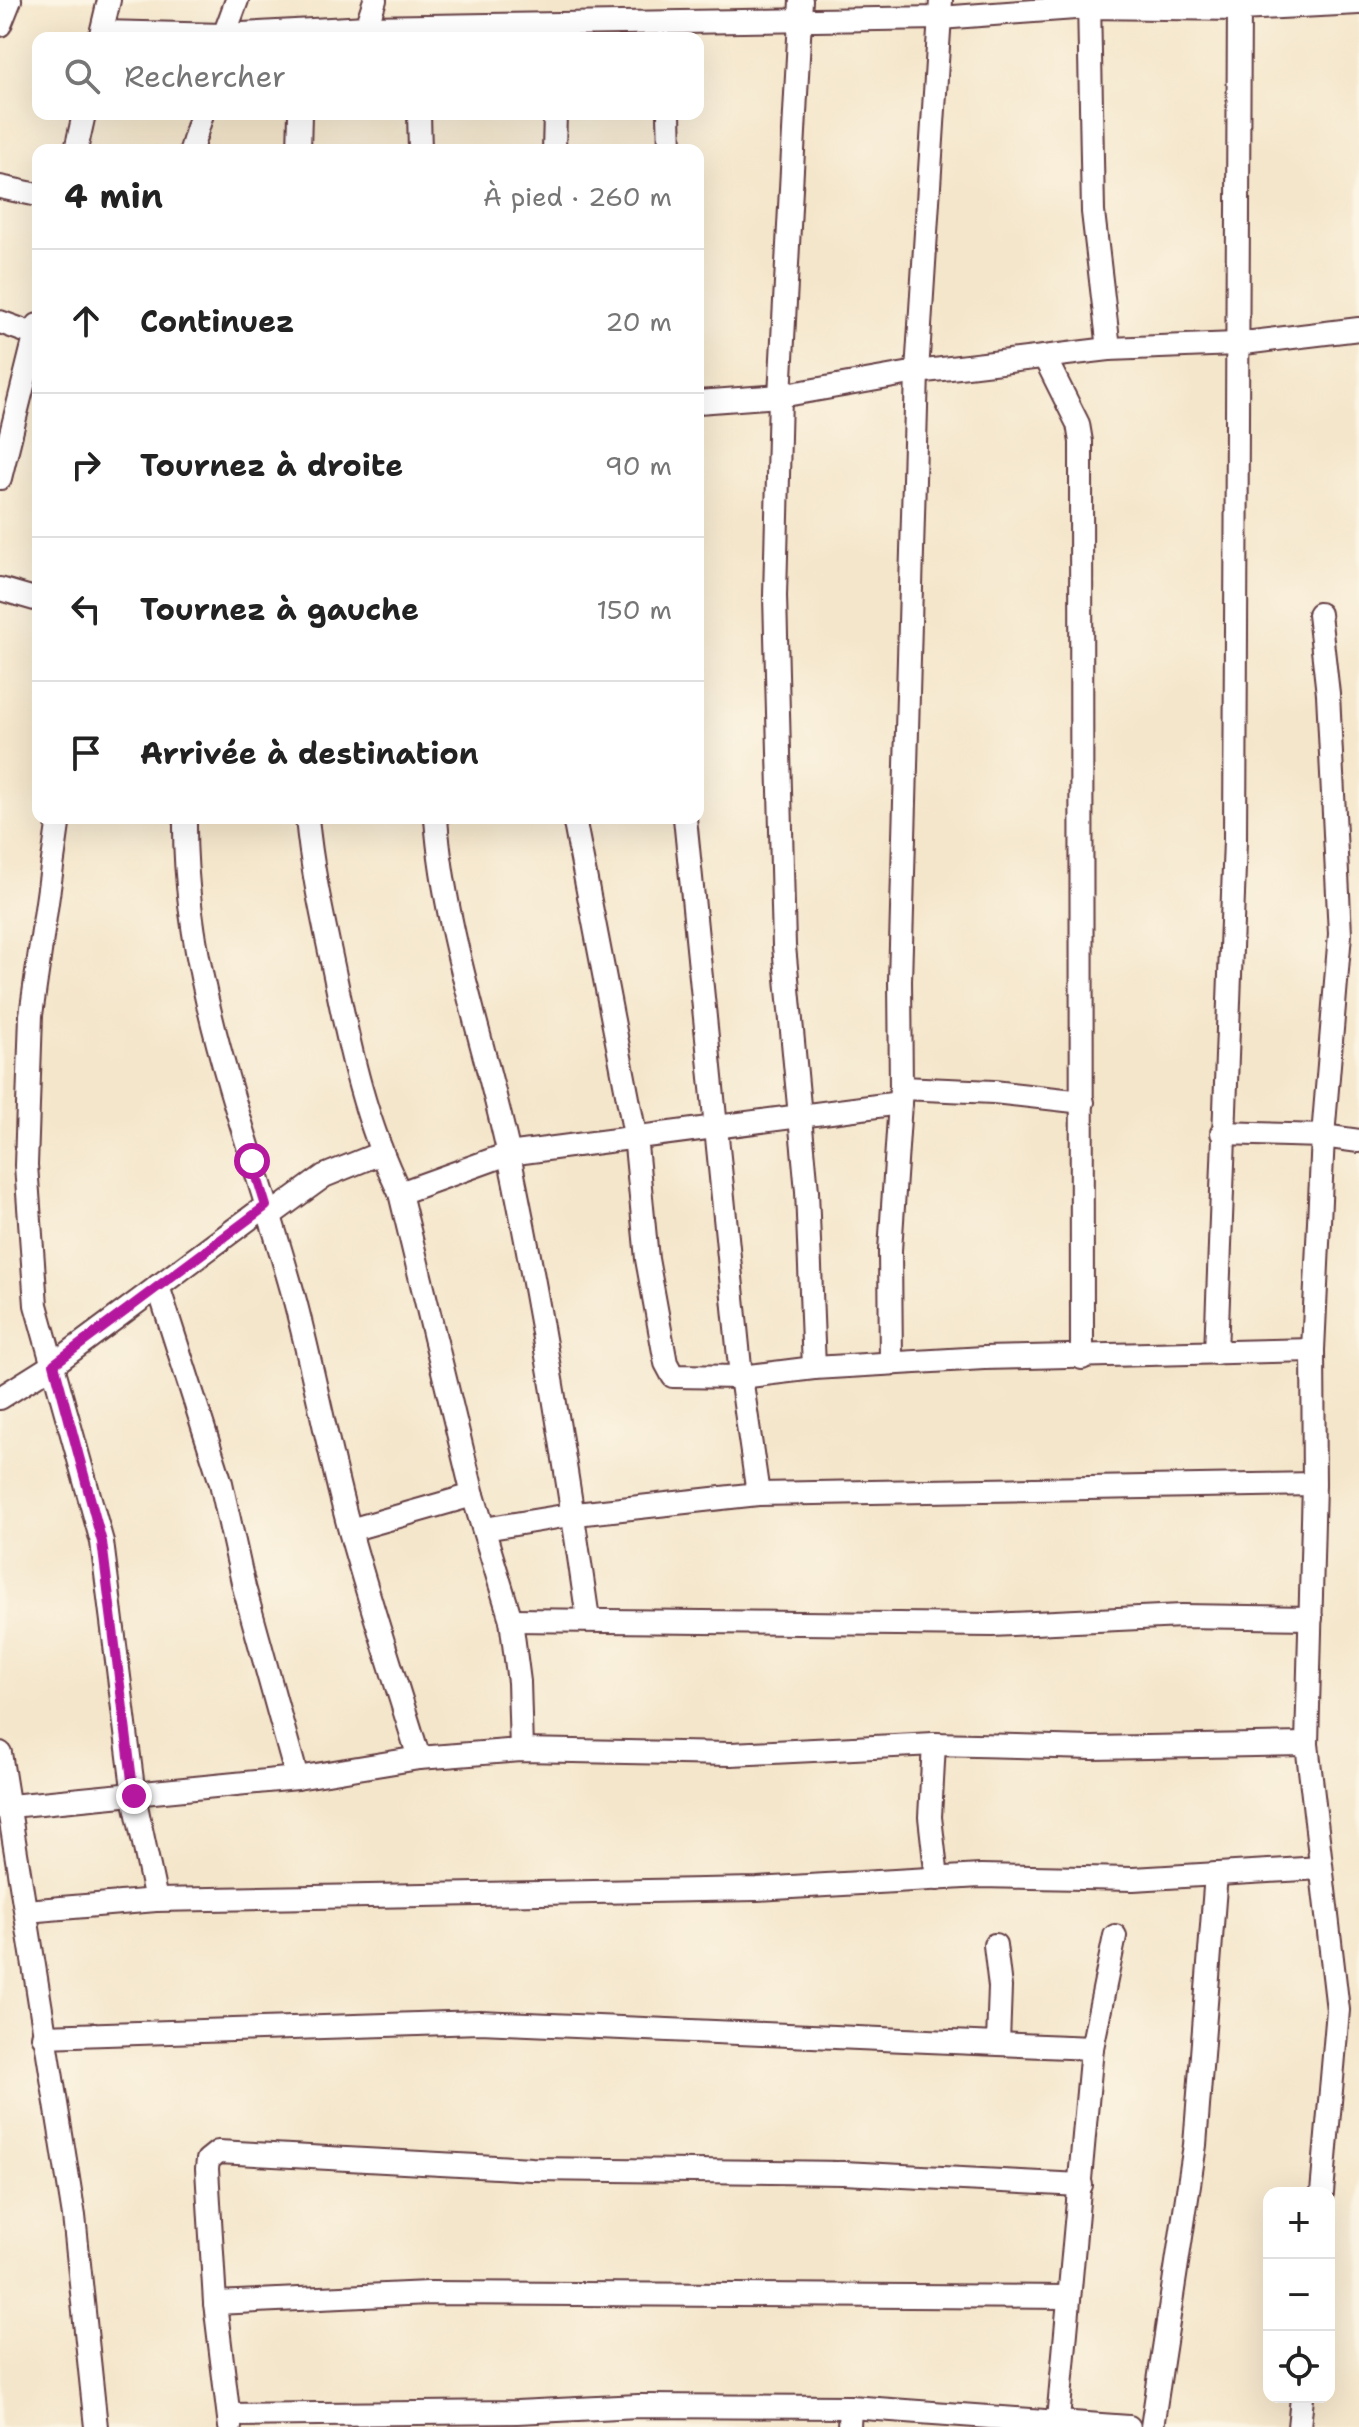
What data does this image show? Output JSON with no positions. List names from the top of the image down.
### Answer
{
  "page": {
    "search": "Rechercher",
    "heading": ["4 min", "À pied · 260 m"],
    "list": [
      ["Continuez", "20 m"],
      ["Tournez à droite", "90 m"],
      ["Tournez à gauche", "150 m"],
      "Arrivée à destination"
    ],
    "map_buttons": ["+", "−"]
  }
}
